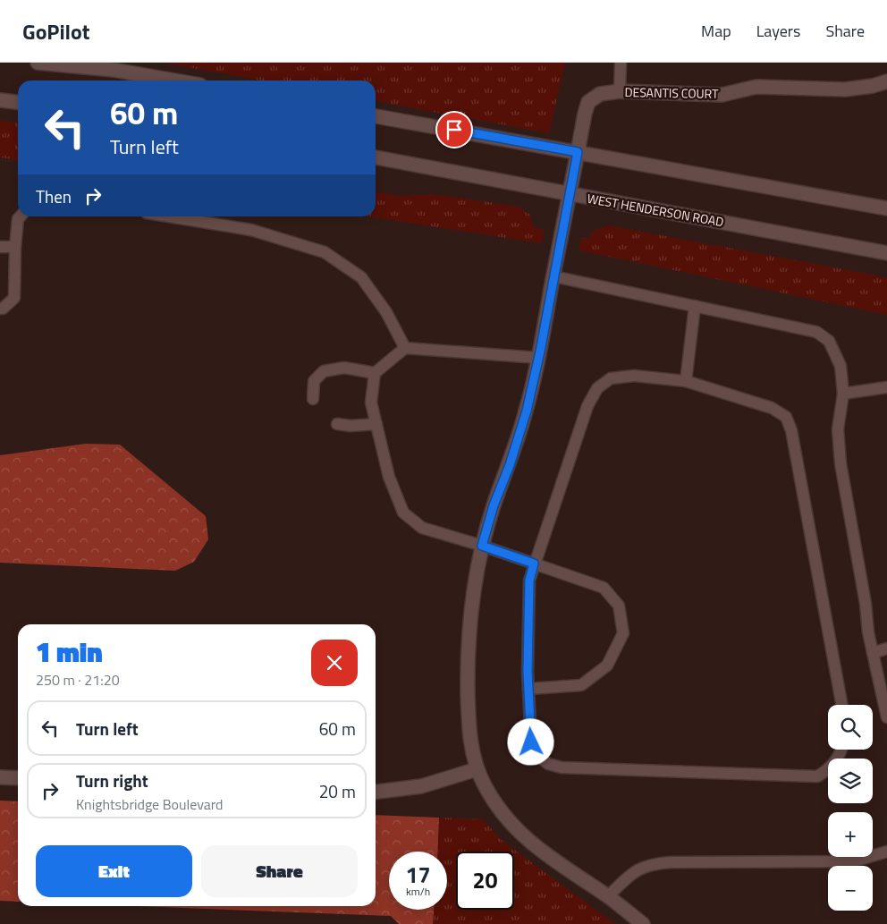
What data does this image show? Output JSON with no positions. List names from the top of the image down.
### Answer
{
  "streets": {
    "street": ["DESANTIS COURT", "WEST HENDERSON ROAD"]
  },
  "crossings": [
    ["DESANTIS COURT", "WEST HENDERSON ROAD"]
  ],
  "page": {
    "header": "GoPilot",
    "nav": ["Map", "Layers", "Share"],
    "turn": ["60 m", "Turn left"],
    "then": "Then",
    "heading": ["1 min", "250 m · 21:20"],
    "list": [
      {
        "name": "Turn left",
        "value": "60 m"
      },
      {
        "name": "Turn right",
        "note": "Knightsbridge Boulevard",
        "value": "20 m"
      }
    ],
    "map_buttons": ["+", "−"],
    "buttons": ["Exit", "Share"],
    "speed": "17 km/h",
    "limit": "20"
  }
}
